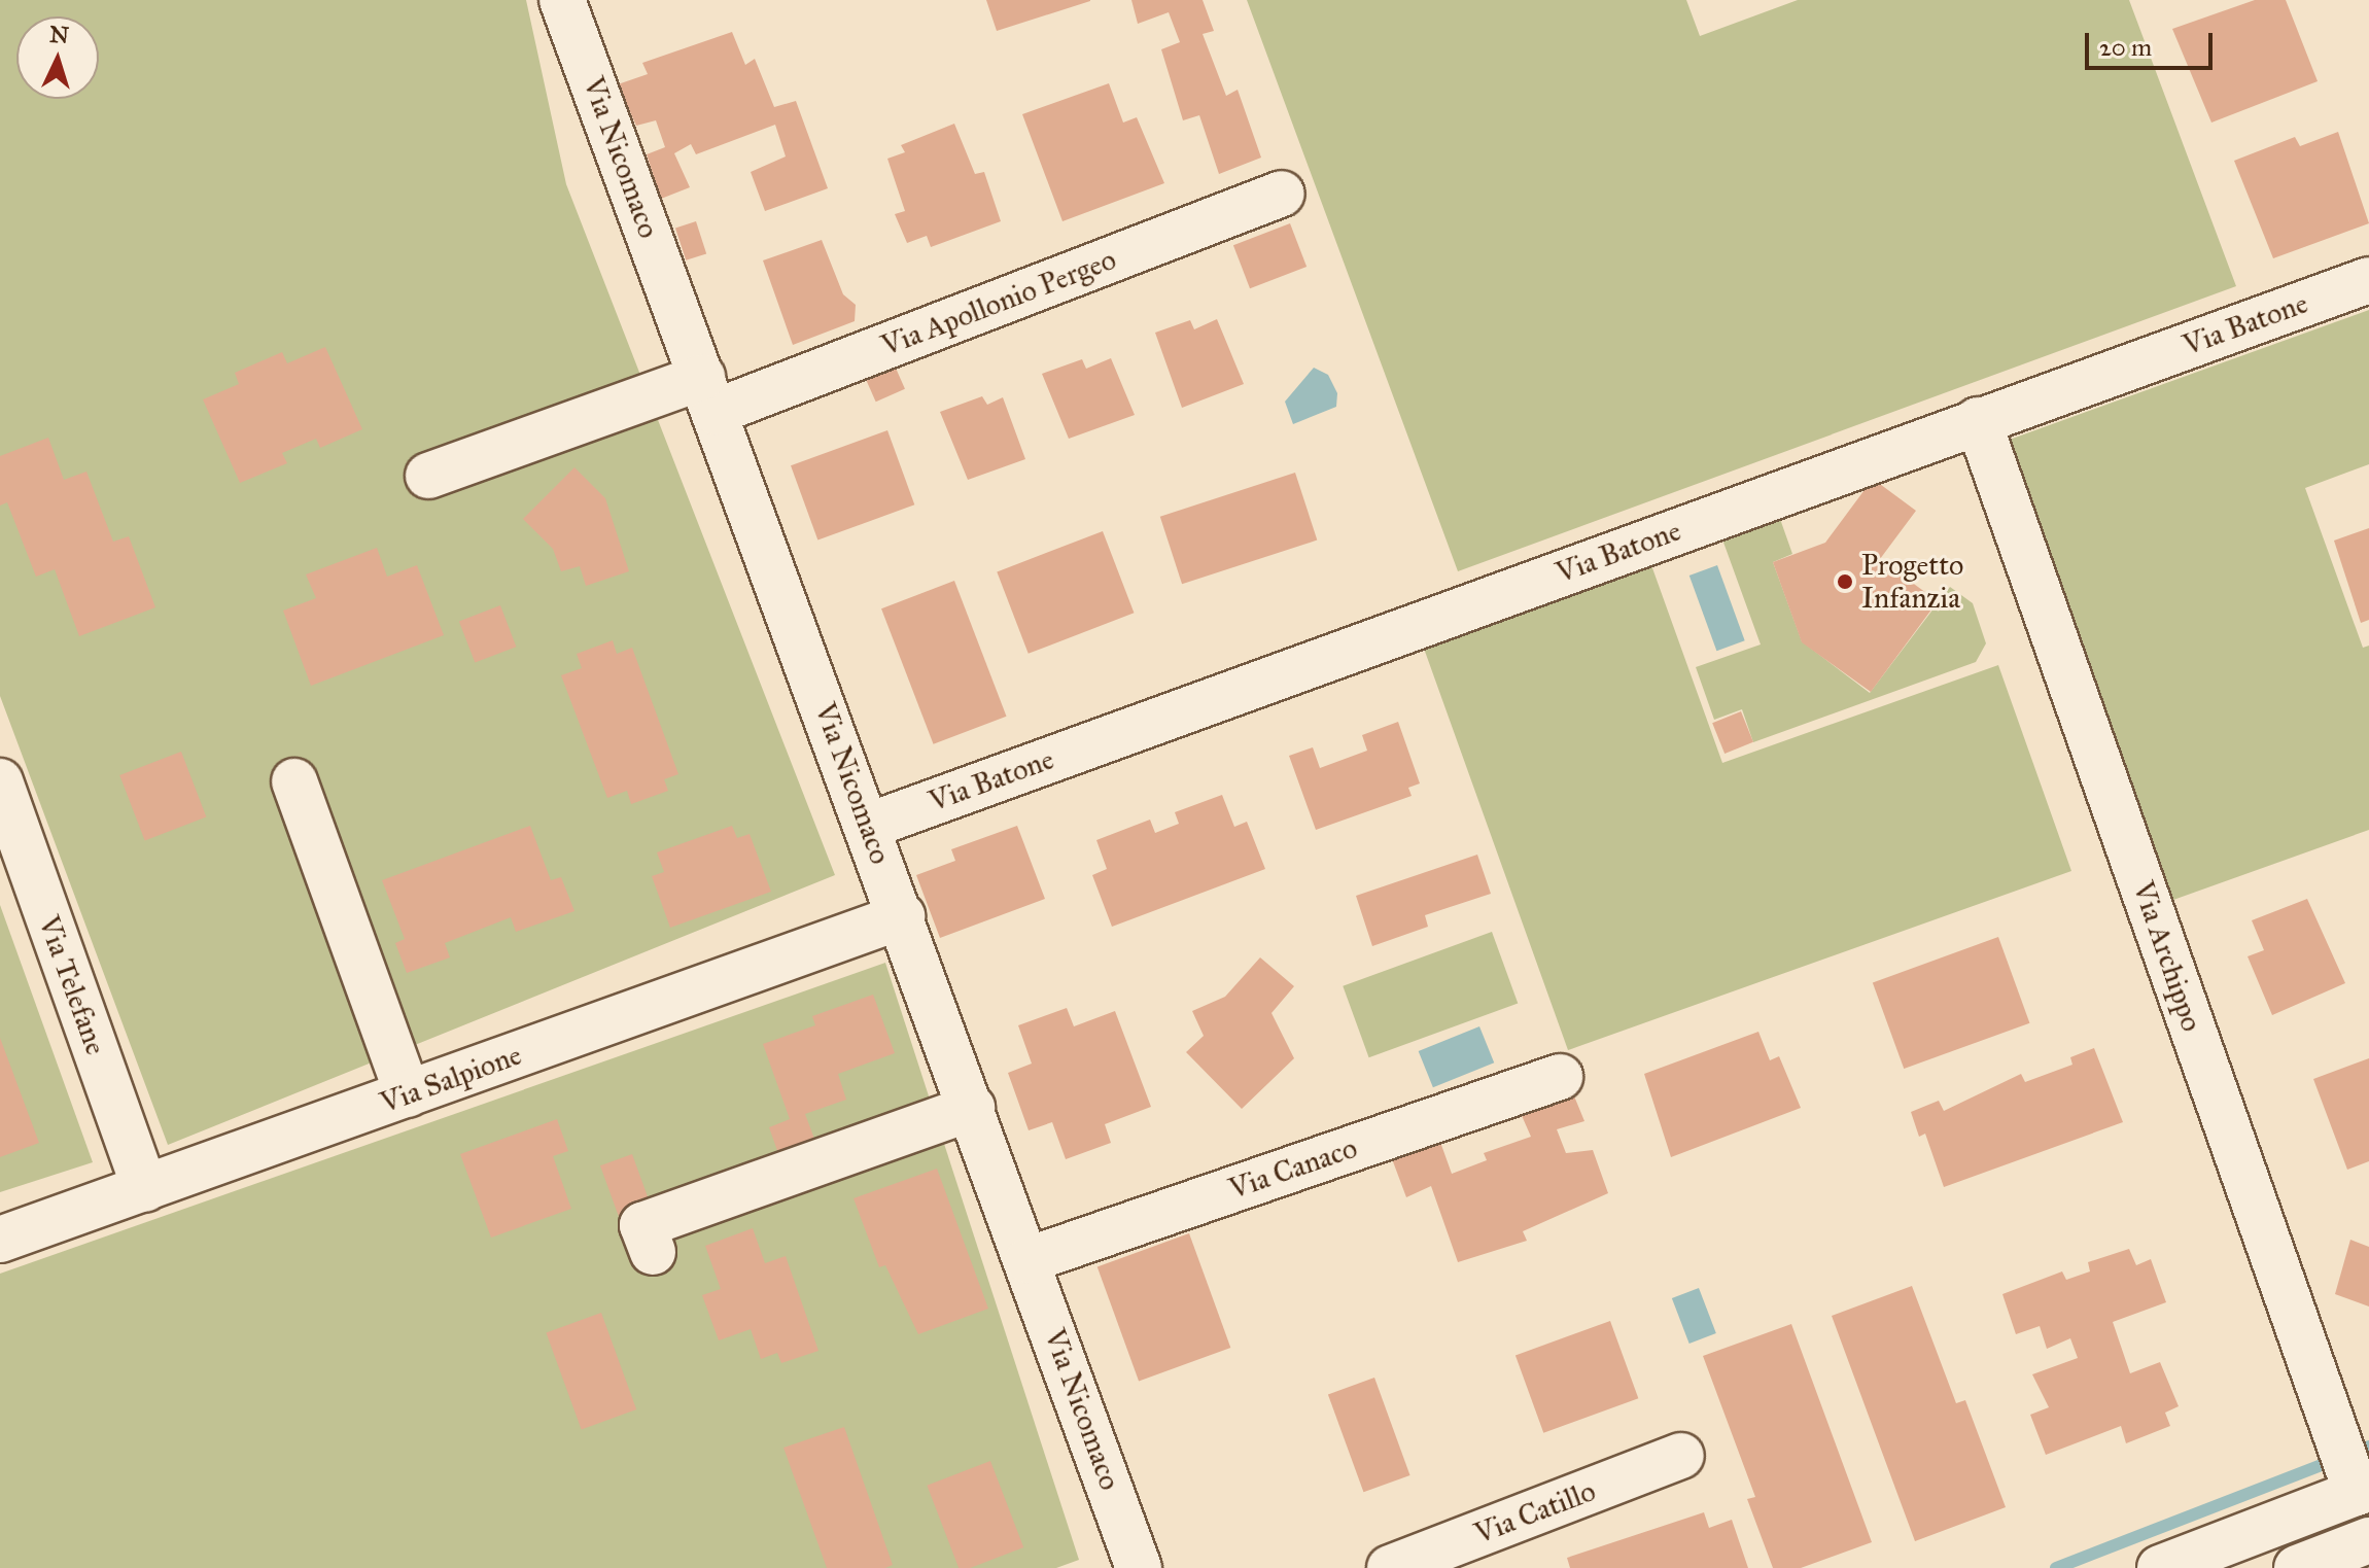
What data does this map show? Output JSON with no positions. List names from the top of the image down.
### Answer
{
  "streets": {
    "street": [
      "Via Nicomaco",
      "Via Apollonio Pergeo",
      "Via Batone",
      "Via Archippo",
      "Via Telefane",
      "Via Salpione",
      "Via Canaco",
      "Via Catillo"
    ]
  },
  "crossings": [
    ["Via Nicomaco", "Via Apollonio Pergeo"],
    ["Via Nicomaco", "Via Batone"],
    ["Via Nicomaco", "Via Salpione"],
    ["Via Nicomaco", "Via Canaco"],
    ["Via Batone", "Via Archippo"],
    ["Via Telefane", "Via Salpione"]
  ],
  "places": ["Progetto Infanzia"],
  "scale_bar": "20 m",
  "north": "top"
}
